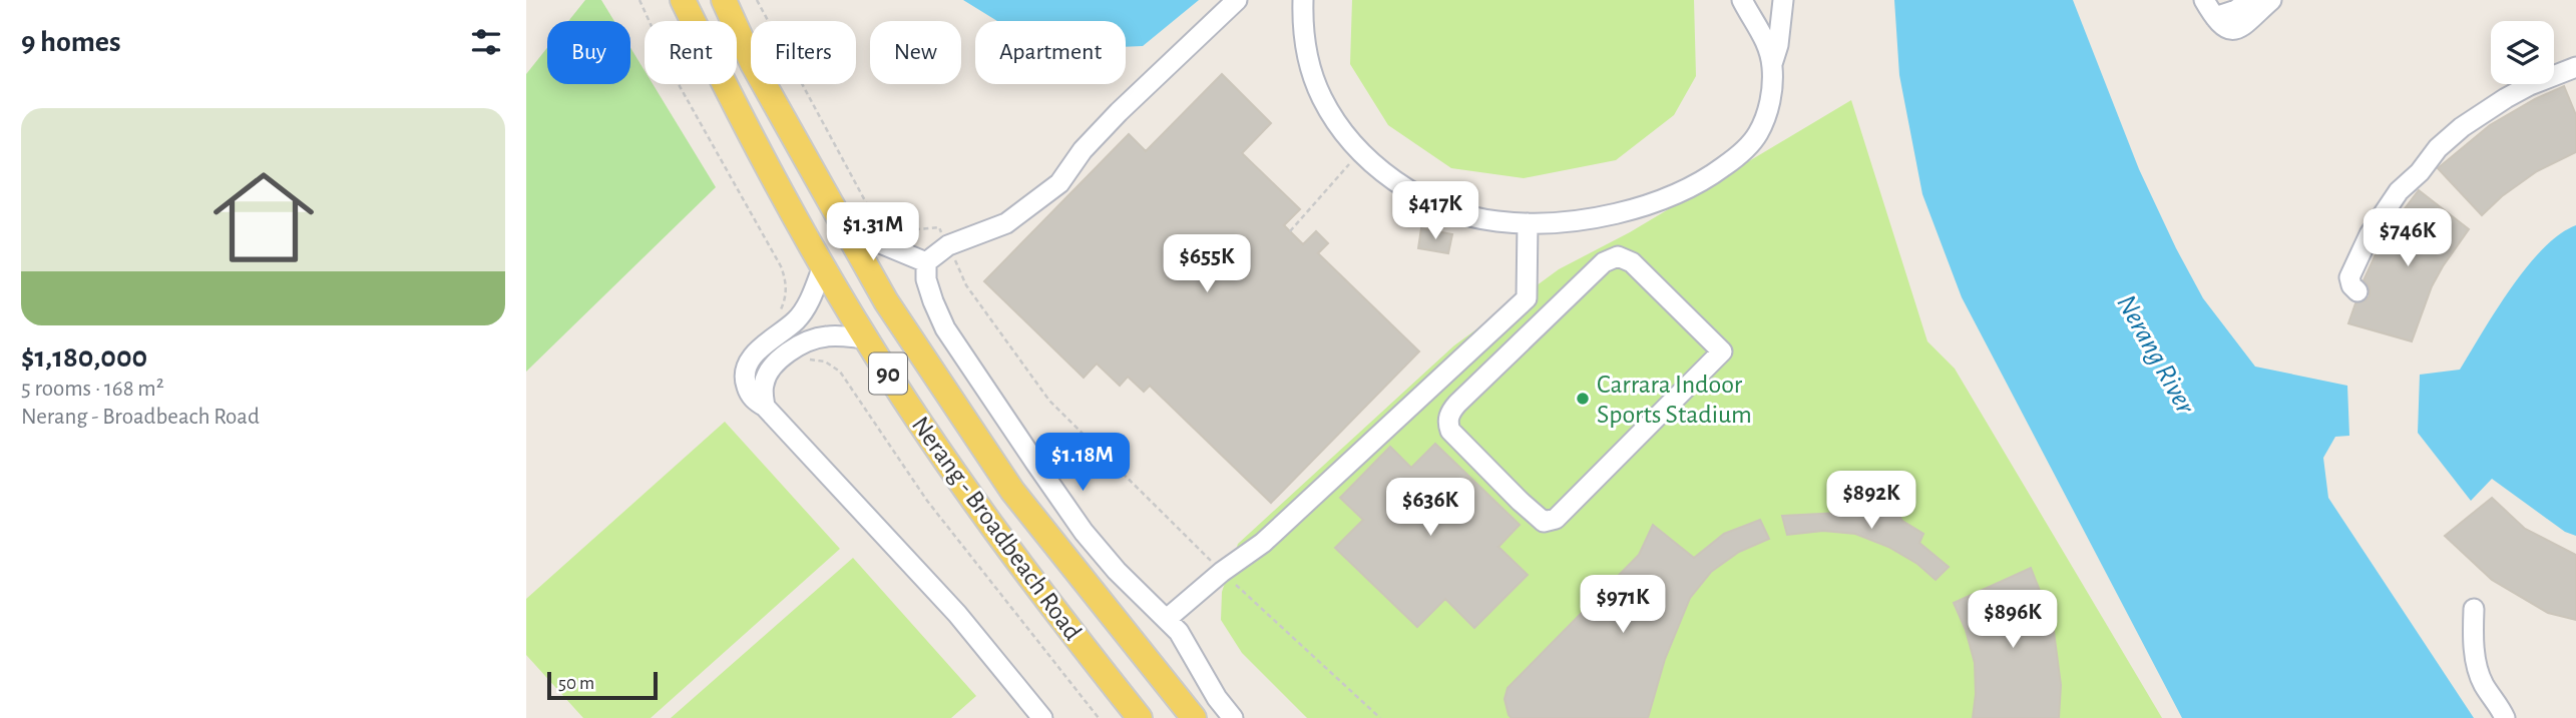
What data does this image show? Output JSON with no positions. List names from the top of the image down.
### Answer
{
  "streets": {
    "main road": ["90", "Nerang - Broadbeach Road"]
  },
  "water": ["Nerang River"],
  "places": ["Carrara Indoor Sports Stadium"],
  "scale_bar": "50 m",
  "page": {
    "heading": "9 homes",
    "chip": [
      "Buy",
      "Rent",
      "Filters",
      "New",
      "Apartment"
    ],
    "list": [
      {
        "name": "$1,180,000",
        "note": "5 rooms · 168 m² · Nerang - Broadbeach Road"
      }
    ],
    "price": [
      "$417K",
      "$1.31M",
      "$746K",
      "$655K",
      "$1.18M",
      "$892K",
      "$636K",
      "$971K",
      "$896K"
    ],
    "scale": "50 m"
  }
}
